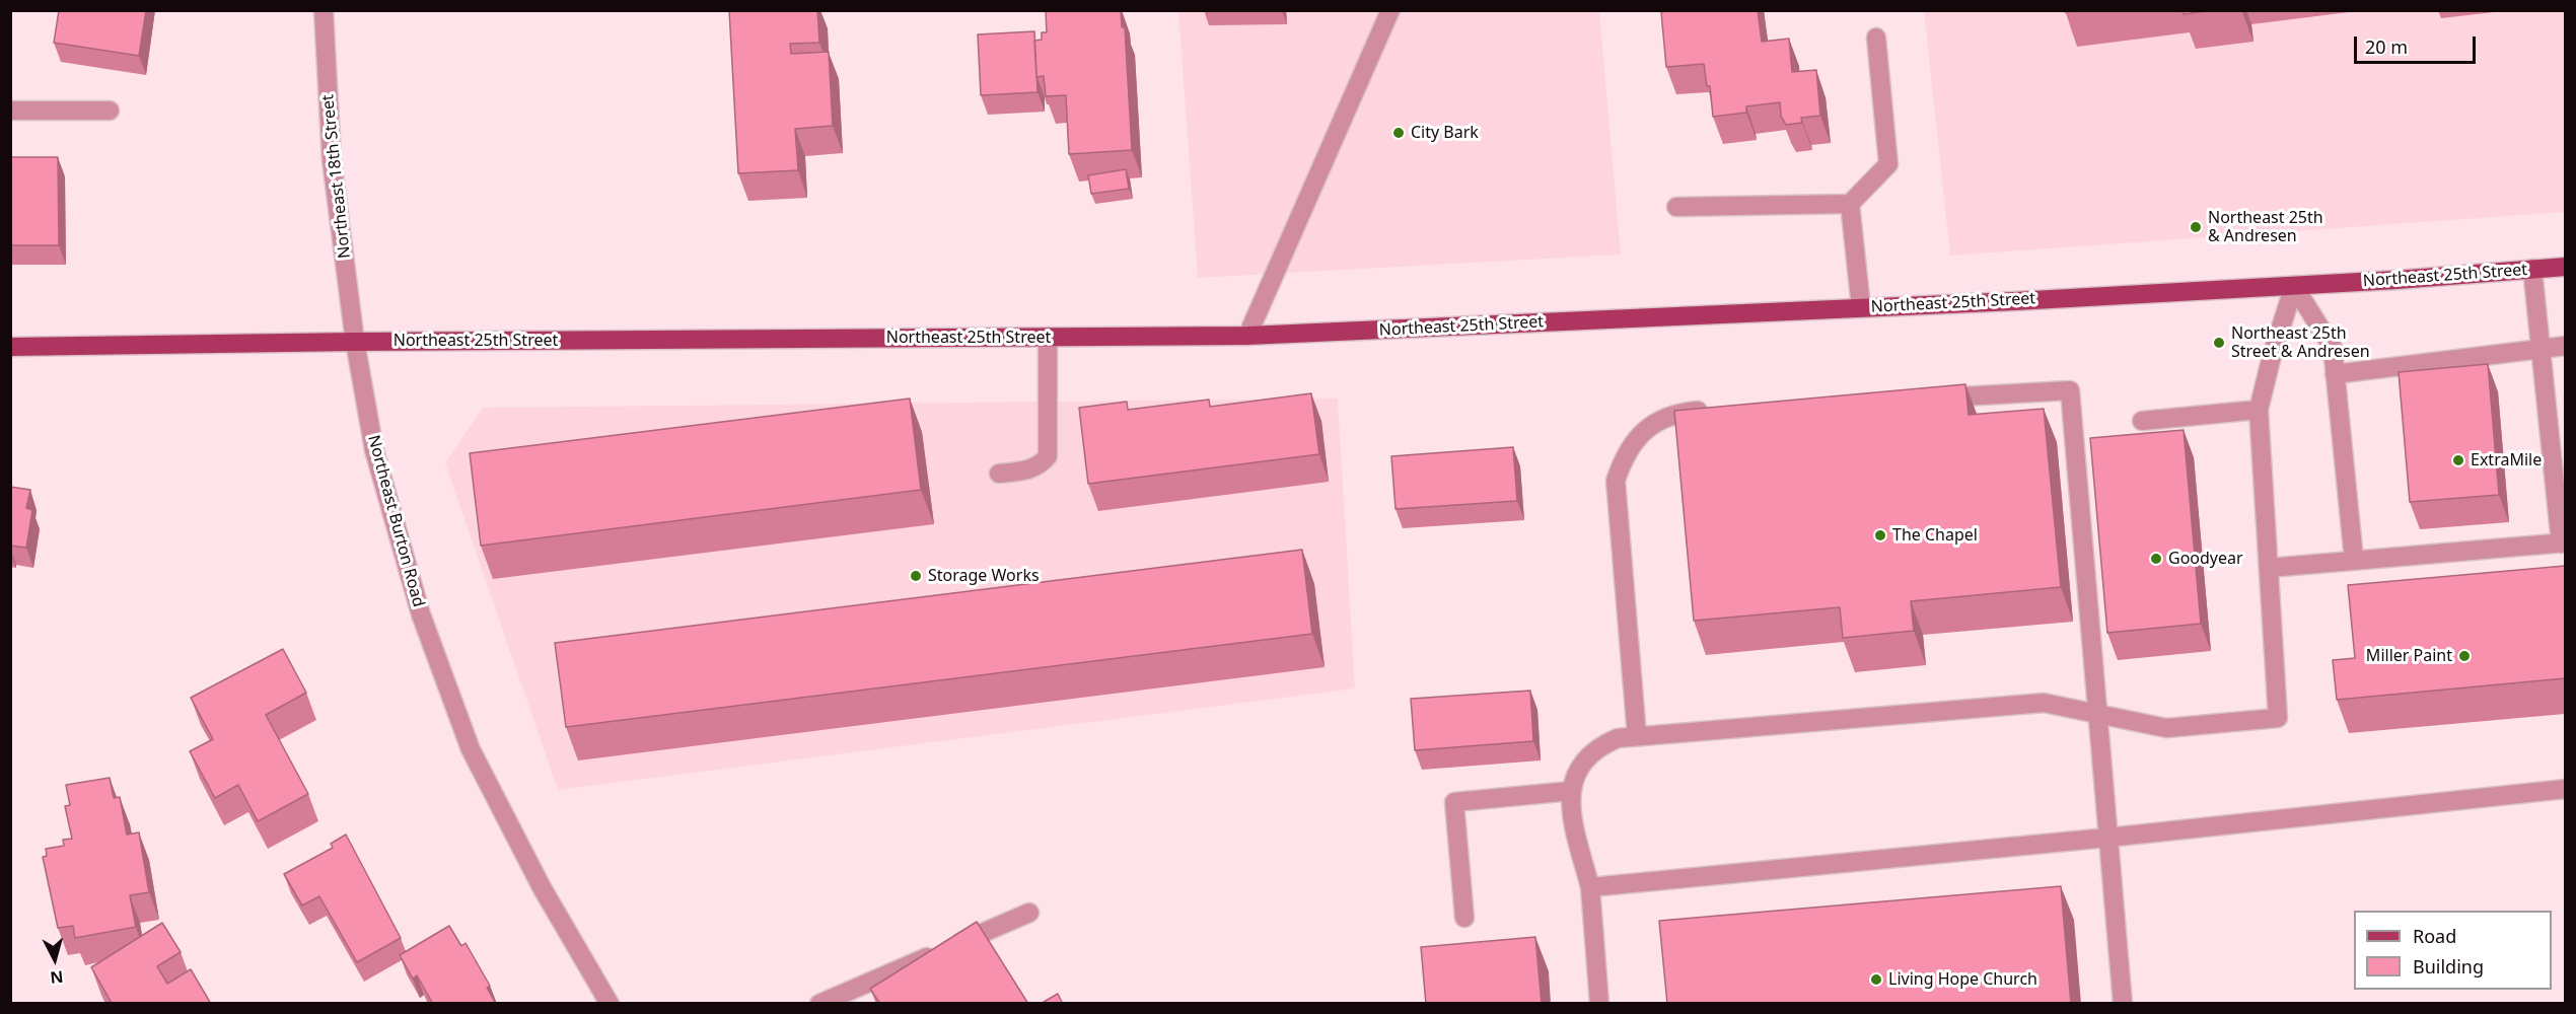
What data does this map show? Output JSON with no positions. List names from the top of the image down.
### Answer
{
  "streets": {
    "main road": ["Northeast 25th Street"],
    "street": ["Northeast 18th Street", "Northeast Burton Road"]
  },
  "crossings": [
    ["Northeast 18th Street", "Northeast 25th Street"],
    ["Northeast 18th Street", "Northeast Burton Road"],
    ["Northeast 25th Street", "Northeast Burton Road"]
  ],
  "places": [
    "City Bark",
    "Northeast 25th & Andresen",
    "Northeast 25th Street & Andresen",
    "ExtraMile",
    "The Chapel",
    "Goodyear",
    "Storage Works",
    "Miller Paint",
    "Living Hope Church"
  ],
  "legend": ["Road", "Building"],
  "scale_bar": "20 m",
  "north": "bottom"
}
